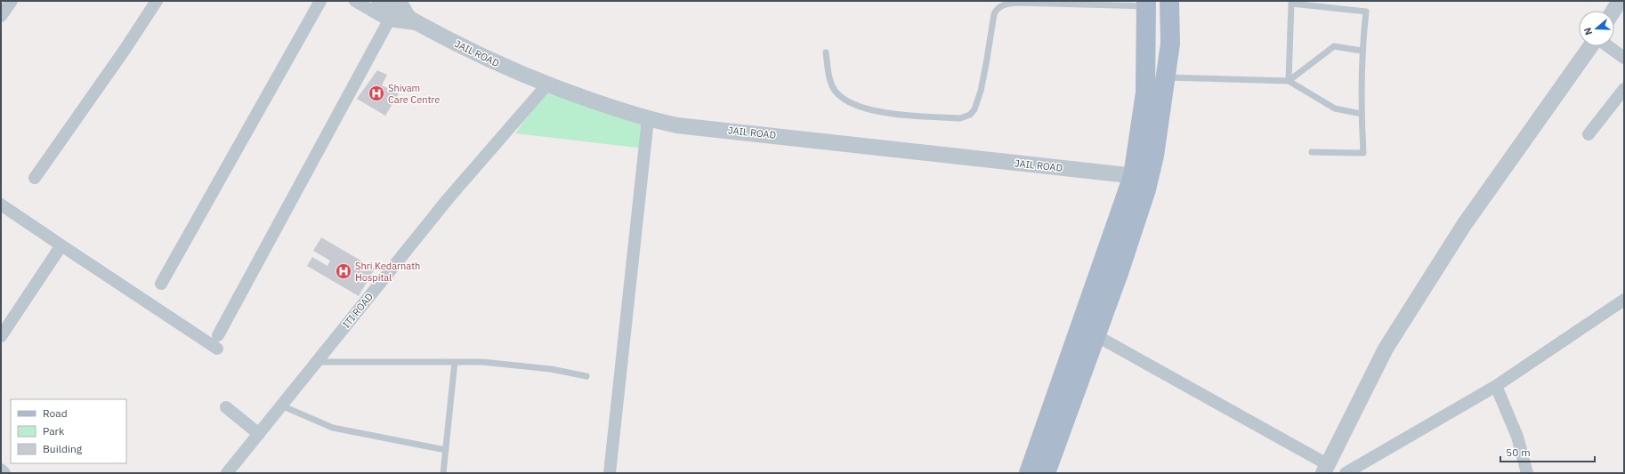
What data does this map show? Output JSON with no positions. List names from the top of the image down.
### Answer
{
  "streets": {
    "street": ["JAIL ROAD", "ITI ROAD"]
  },
  "crossings": [
    ["JAIL ROAD", "ITI ROAD"]
  ],
  "places": {
    "hospital": ["Shivam Care Centre", "Shri Kedarnath Hospital"]
  },
  "legend": ["Road", "Park", "Building"],
  "scale_bar": "50 m",
  "north": "left"
}
